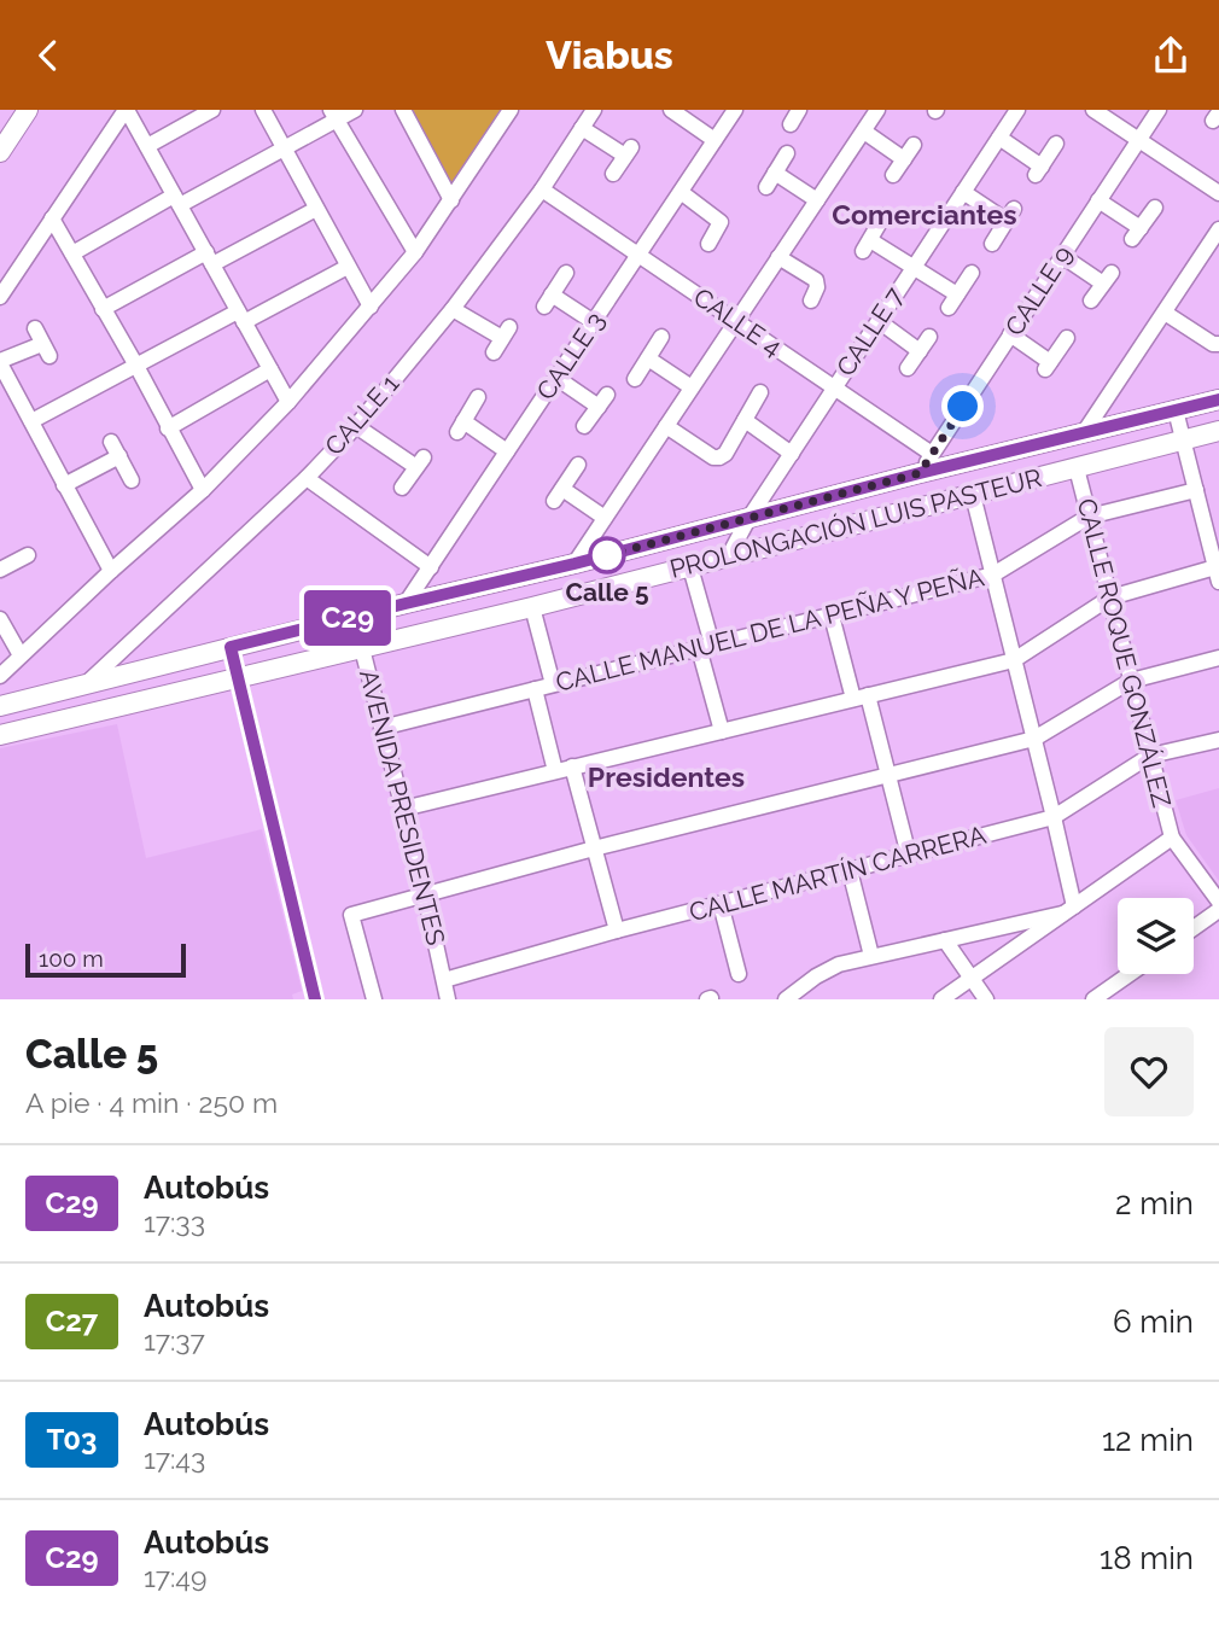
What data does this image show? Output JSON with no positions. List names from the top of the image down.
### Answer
{
  "streets": {
    "main road": ["PROLONGACIÓN LUIS PASTEUR"],
    "street": [
      "CALLE 9",
      "CALLE 4",
      "CALLE 7",
      "CALLE 3",
      "CALLE 1",
      "CALLE MANUEL DE LA PEÑA Y PEÑA",
      "CALLE ROQUE GONZÁLEZ",
      "AVENIDA PRESIDENTES",
      "CALLE MARTÍN CARRERA"
    ]
  },
  "crossings": [
    ["CALLE 9", "CALLE 4"],
    ["CALLE 9", "PROLONGACIÓN LUIS PASTEUR"],
    ["CALLE 4", "CALLE 7"],
    ["CALLE 4", "CALLE 3"],
    ["CALLE 4", "CALLE 1"],
    ["CALLE 7", "PROLONGACIÓN LUIS PASTEUR"],
    ["CALLE 3", "PROLONGACIÓN LUIS PASTEUR"],
    ["CALLE 1", "PROLONGACIÓN LUIS PASTEUR"],
    ["PROLONGACIÓN LUIS PASTEUR", "CALLE ROQUE GONZÁLEZ"],
    ["PROLONGACIÓN LUIS PASTEUR", "AVENIDA PRESIDENTES"],
    ["CALLE MANUEL DE LA PEÑA Y PEÑA", "CALLE ROQUE GONZÁLEZ"],
    ["CALLE MANUEL DE LA PEÑA Y PEÑA", "AVENIDA PRESIDENTES"],
    ["CALLE ROQUE GONZÁLEZ", "CALLE MARTÍN CARRERA"],
    ["AVENIDA PRESIDENTES", "CALLE MARTÍN CARRERA"]
  ],
  "districts": ["Comerciantes", "Presidentes"],
  "places": ["Calle 5"],
  "lines": ["bus line C29"],
  "scale_bar": "100 m",
  "page": {
    "header": "Viabus",
    "on_map": "C29",
    "scale": "100 m",
    "heading": ["Calle 5", "A pie · 4 min · 250 m"],
    "list": [
      {
        "mark": "C29",
        "name": "Autobús",
        "note": "17:33",
        "value": "2 min"
      },
      {
        "mark": "C27",
        "name": "Autobús",
        "note": "17:37",
        "value": "6 min"
      },
      {
        "mark": "T03",
        "name": "Autobús",
        "note": "17:43",
        "value": "12 min"
      },
      {
        "mark": "C29",
        "name": "Autobús",
        "note": "17:49",
        "value": "18 min"
      }
    ]
  }
}
